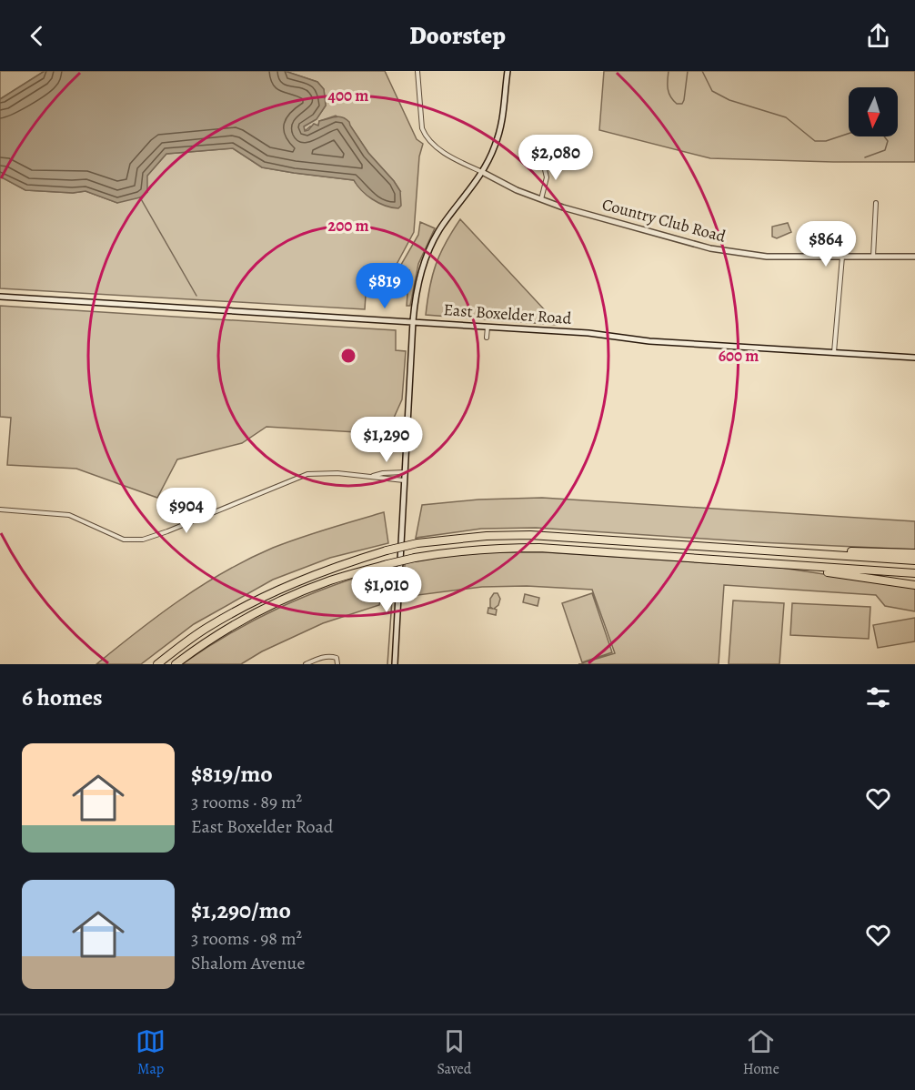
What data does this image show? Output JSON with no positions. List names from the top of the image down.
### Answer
{
  "streets": {
    "main road": ["Country Club Road", "East Boxelder Road"]
  },
  "north": "bottom",
  "page": {
    "header": "Doorstep",
    "price": [
      "$2,080",
      "$864",
      "$819",
      "$1,290",
      "$904",
      "$1,010"
    ],
    "heading": "6 homes",
    "list": [
      {
        "name": "$819/mo",
        "note": "3 rooms · 89 m² · East Boxelder Road"
      },
      {
        "name": "$1,290/mo",
        "note": "3 rooms · 98 m² · Shalom Avenue"
      }
    ],
    "tabs": ["Map", "Saved", "Home"]
  },
  "rings": ["400 m", "200 m", "600 m"]
}
